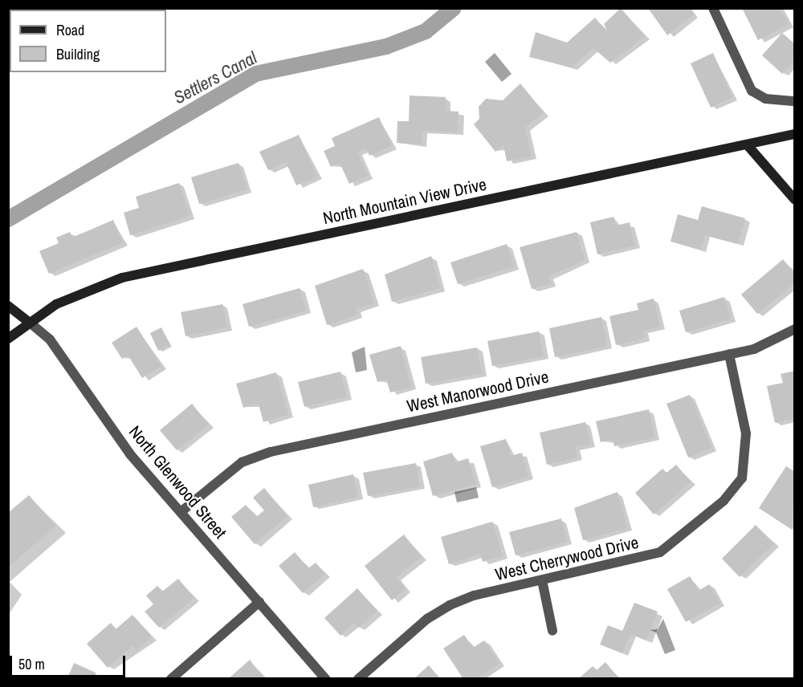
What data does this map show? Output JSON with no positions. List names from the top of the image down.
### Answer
{
  "streets": {
    "main road": ["North Mountain View Drive", "North Glenwood Street"],
    "street": ["West Manorwood Drive", "West Cherrywood Drive"]
  },
  "crossings": [
    ["North Mountain View Drive", "North Glenwood Street"],
    ["West Manorwood Drive", "North Glenwood Street"],
    ["West Manorwood Drive", "West Cherrywood Drive"]
  ],
  "water": ["Settlers Canal"],
  "legend": ["Road", "Building"],
  "scale_bar": "50 m"
}
